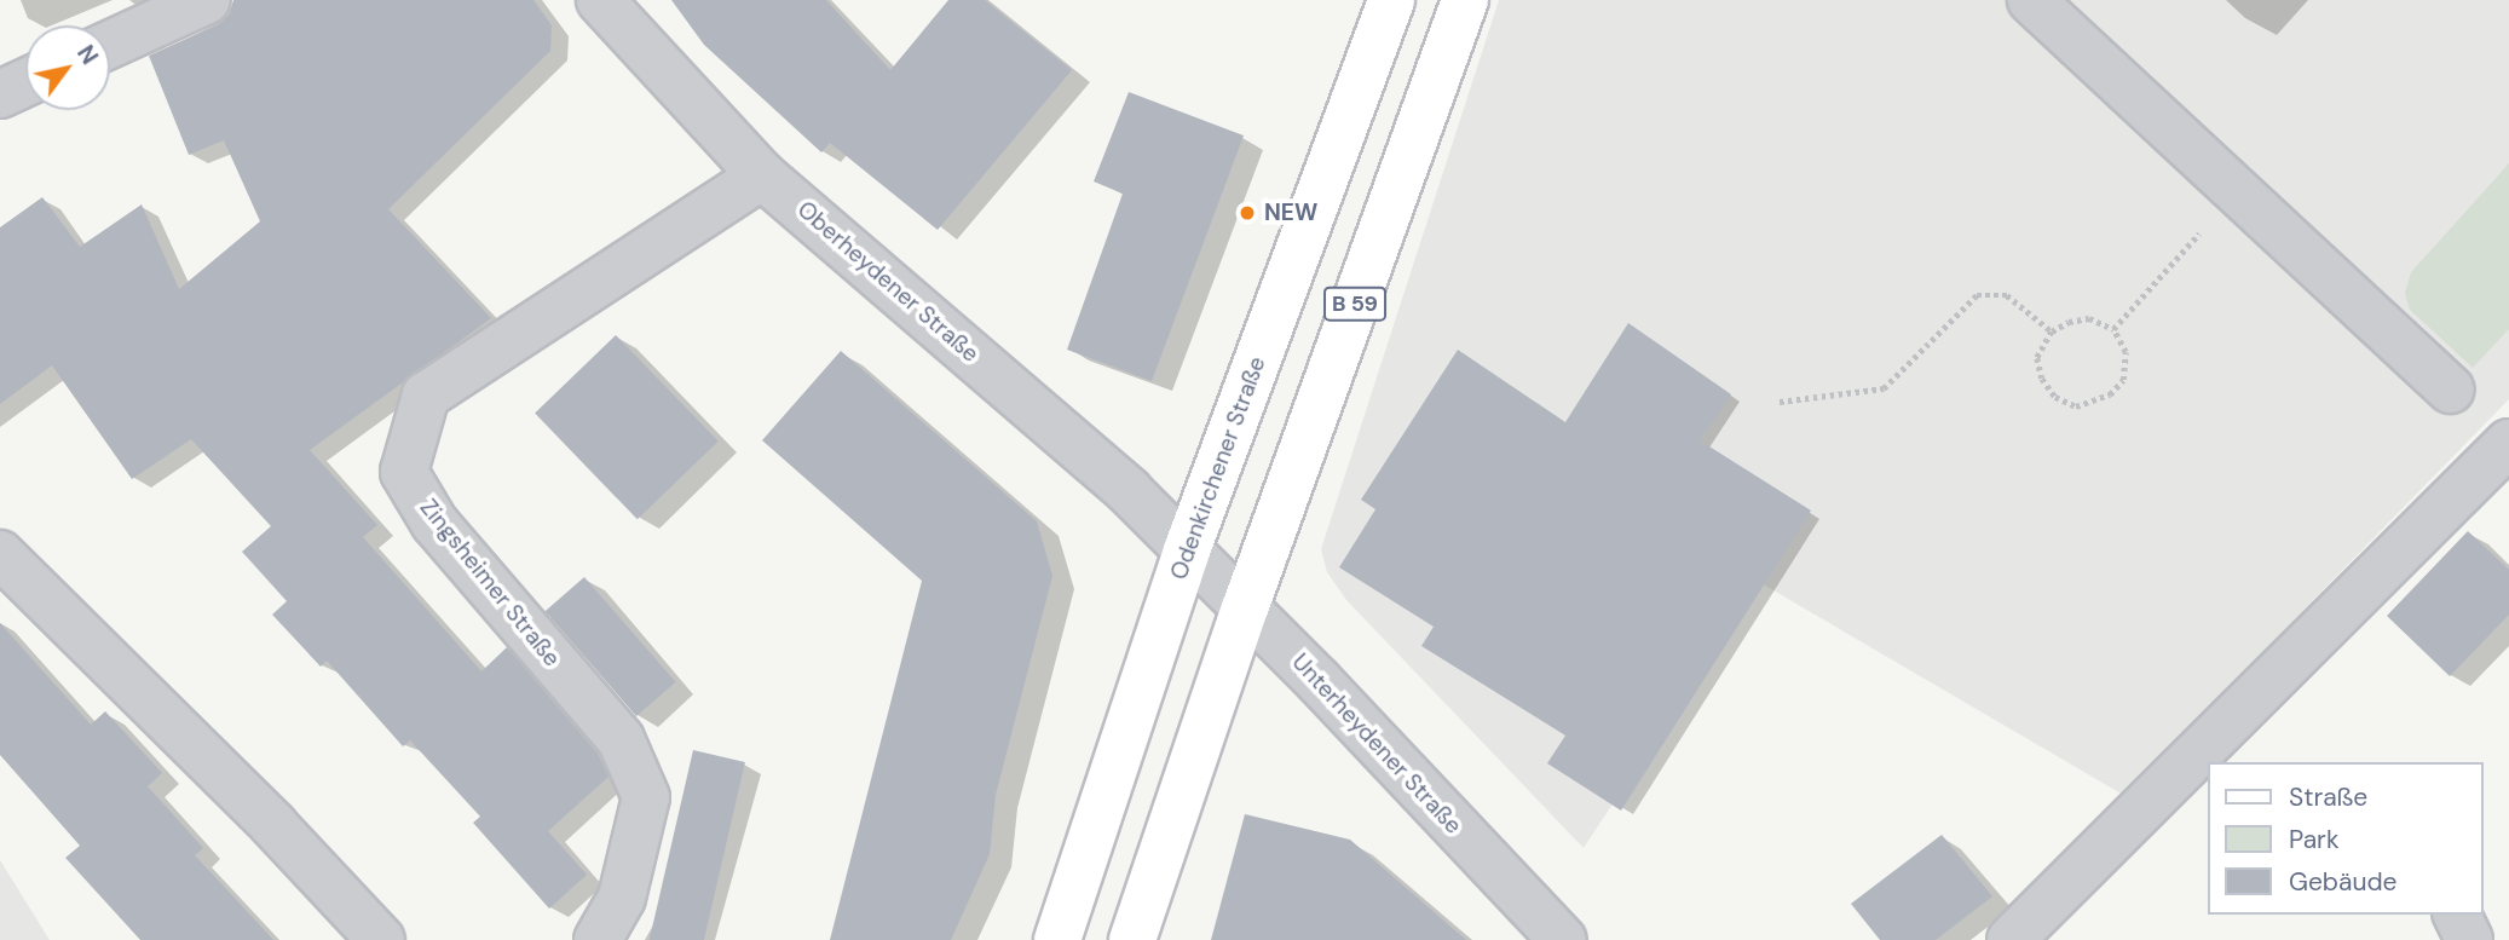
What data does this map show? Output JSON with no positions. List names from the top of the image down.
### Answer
{
  "streets": {
    "main road": ["B 59", "Odenkirchener Straße"],
    "street": ["Oberheydener Straße", "Zingsheimer Straße", "Unterheydener Straße"]
  },
  "crossings": [
    ["Oberheydener Straße", "Odenkirchener Straße"],
    ["Oberheydener Straße", "Zingsheimer Straße"],
    ["Oberheydener Straße", "Unterheydener Straße"],
    ["B 59", "Unterheydener Straße"],
    ["Odenkirchener Straße", "Unterheydener Straße"]
  ],
  "places": ["NEW"],
  "legend": ["Straße", "Park", "Gebäude"],
  "north": "top right"
}
